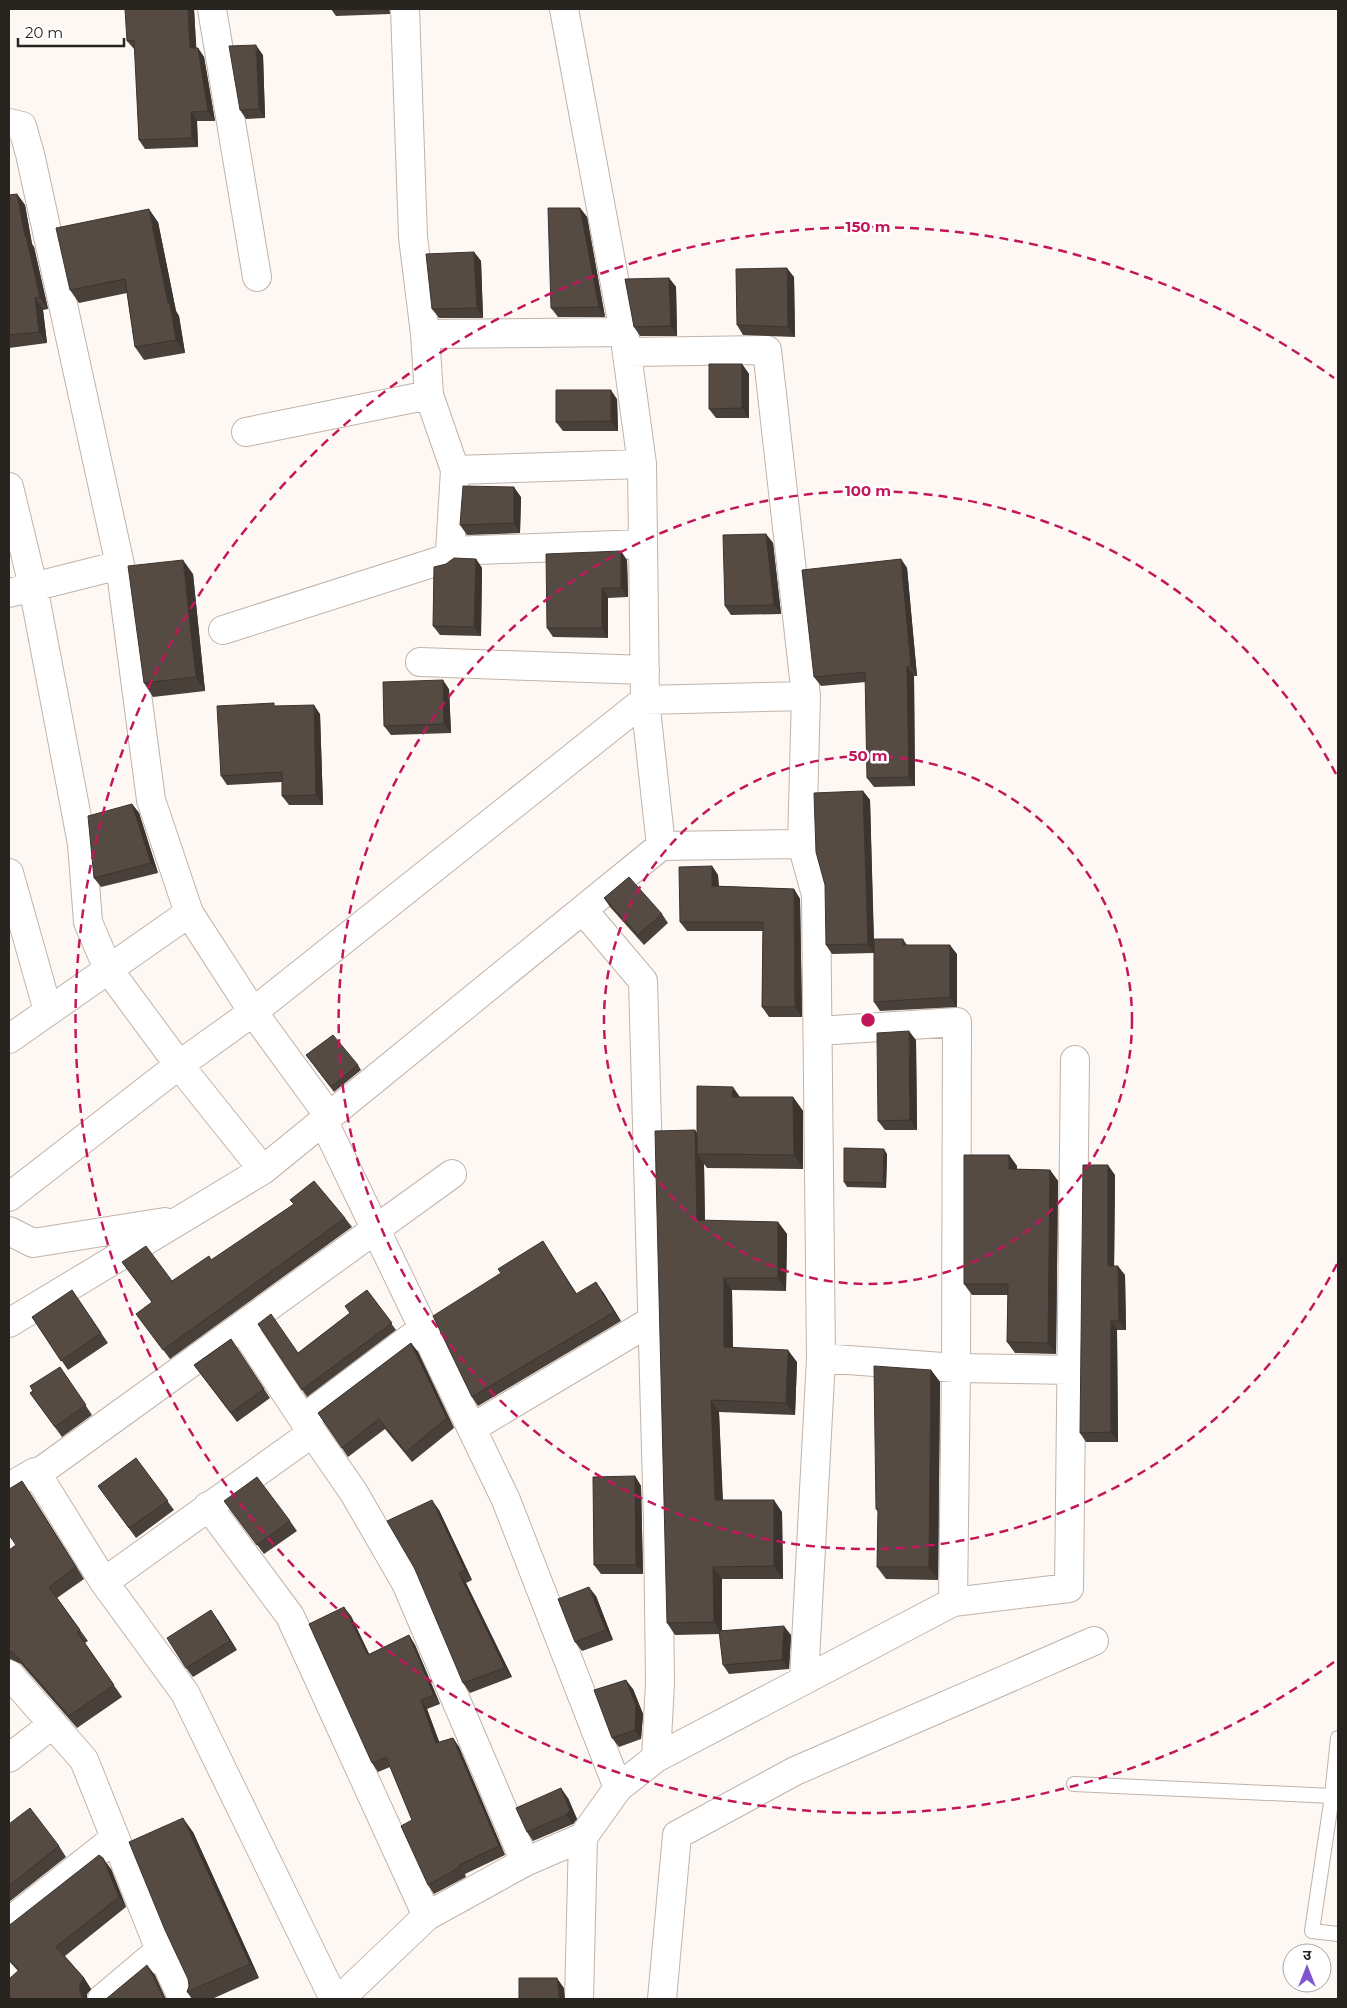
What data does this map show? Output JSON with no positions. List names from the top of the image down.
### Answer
{
  "scale_bar": "20 m",
  "north": "top",
  "rings": ["150 m", "100 m", "50 m"]
}
